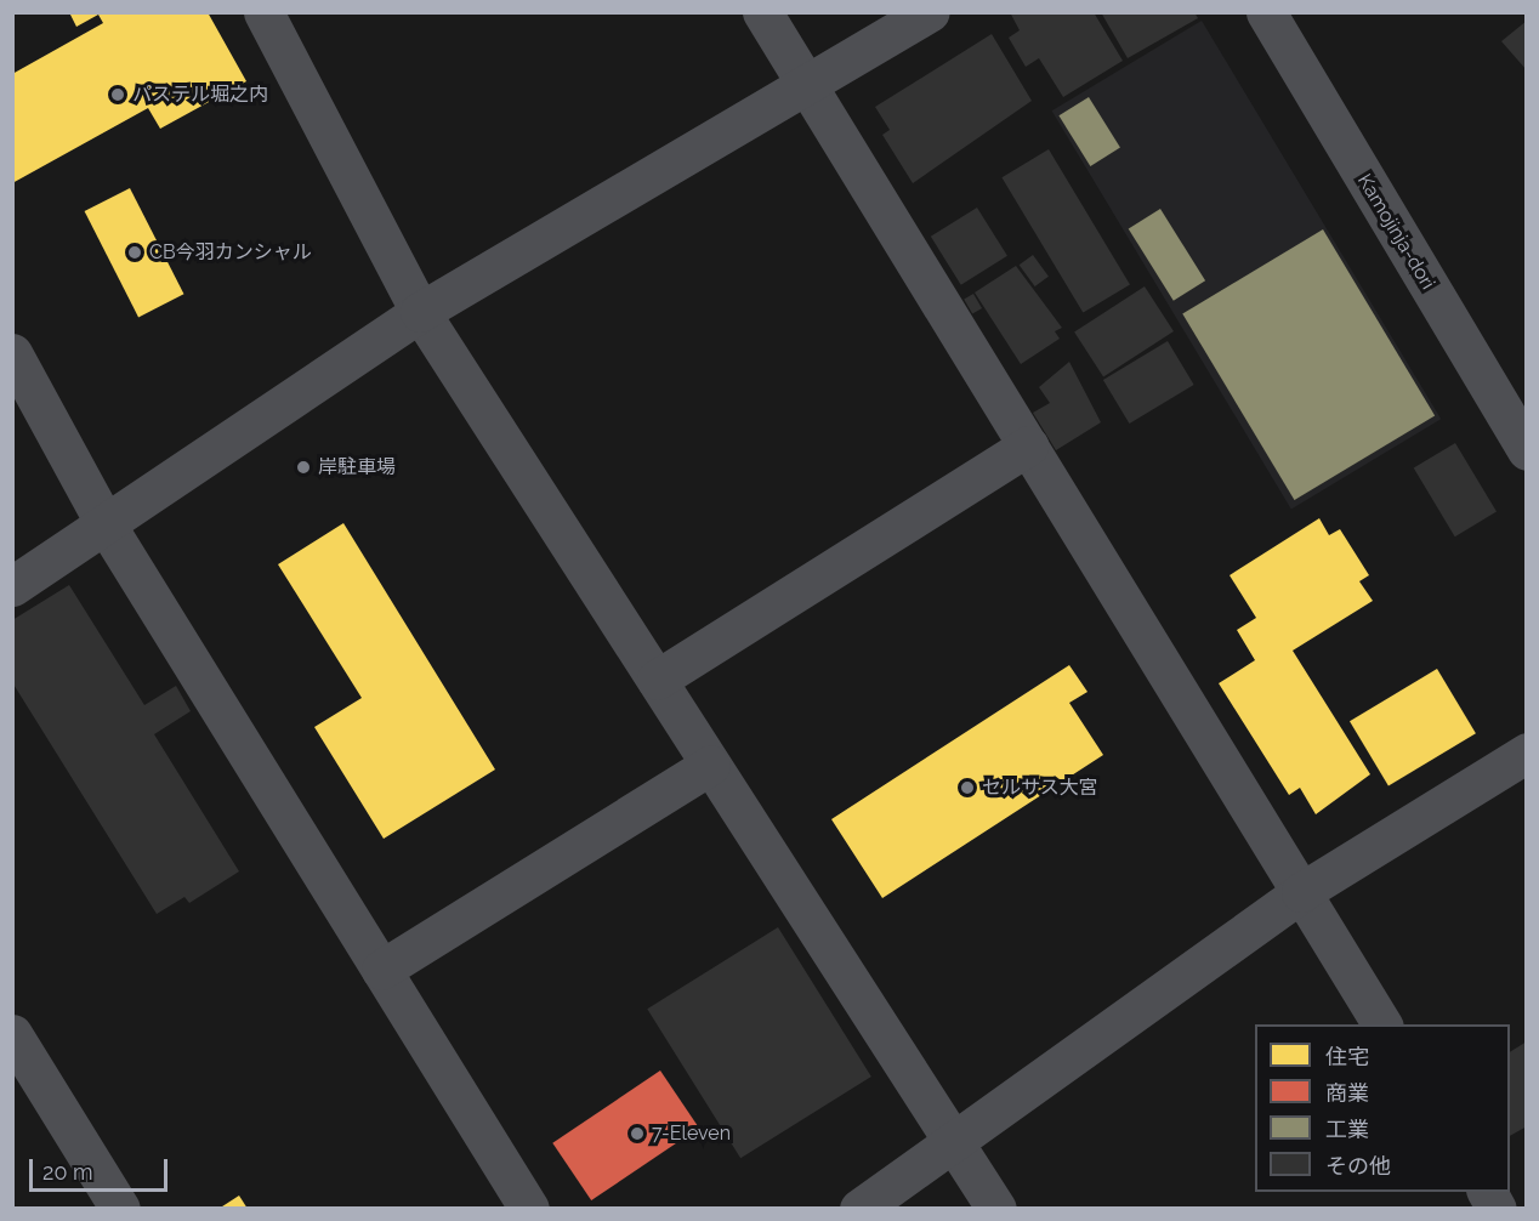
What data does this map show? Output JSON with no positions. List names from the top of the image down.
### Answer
{
  "streets": {
    "street": ["Kamojinja-dori"]
  },
  "places": [
    "パステル堀之内",
    "CB今羽カンシャル",
    "岸駐車場",
    "セルサス大宮",
    "7-Eleven"
  ],
  "legend": [
    "住宅",
    "商業",
    "工業",
    "その他"
  ],
  "scale_bar": "20 m"
}
